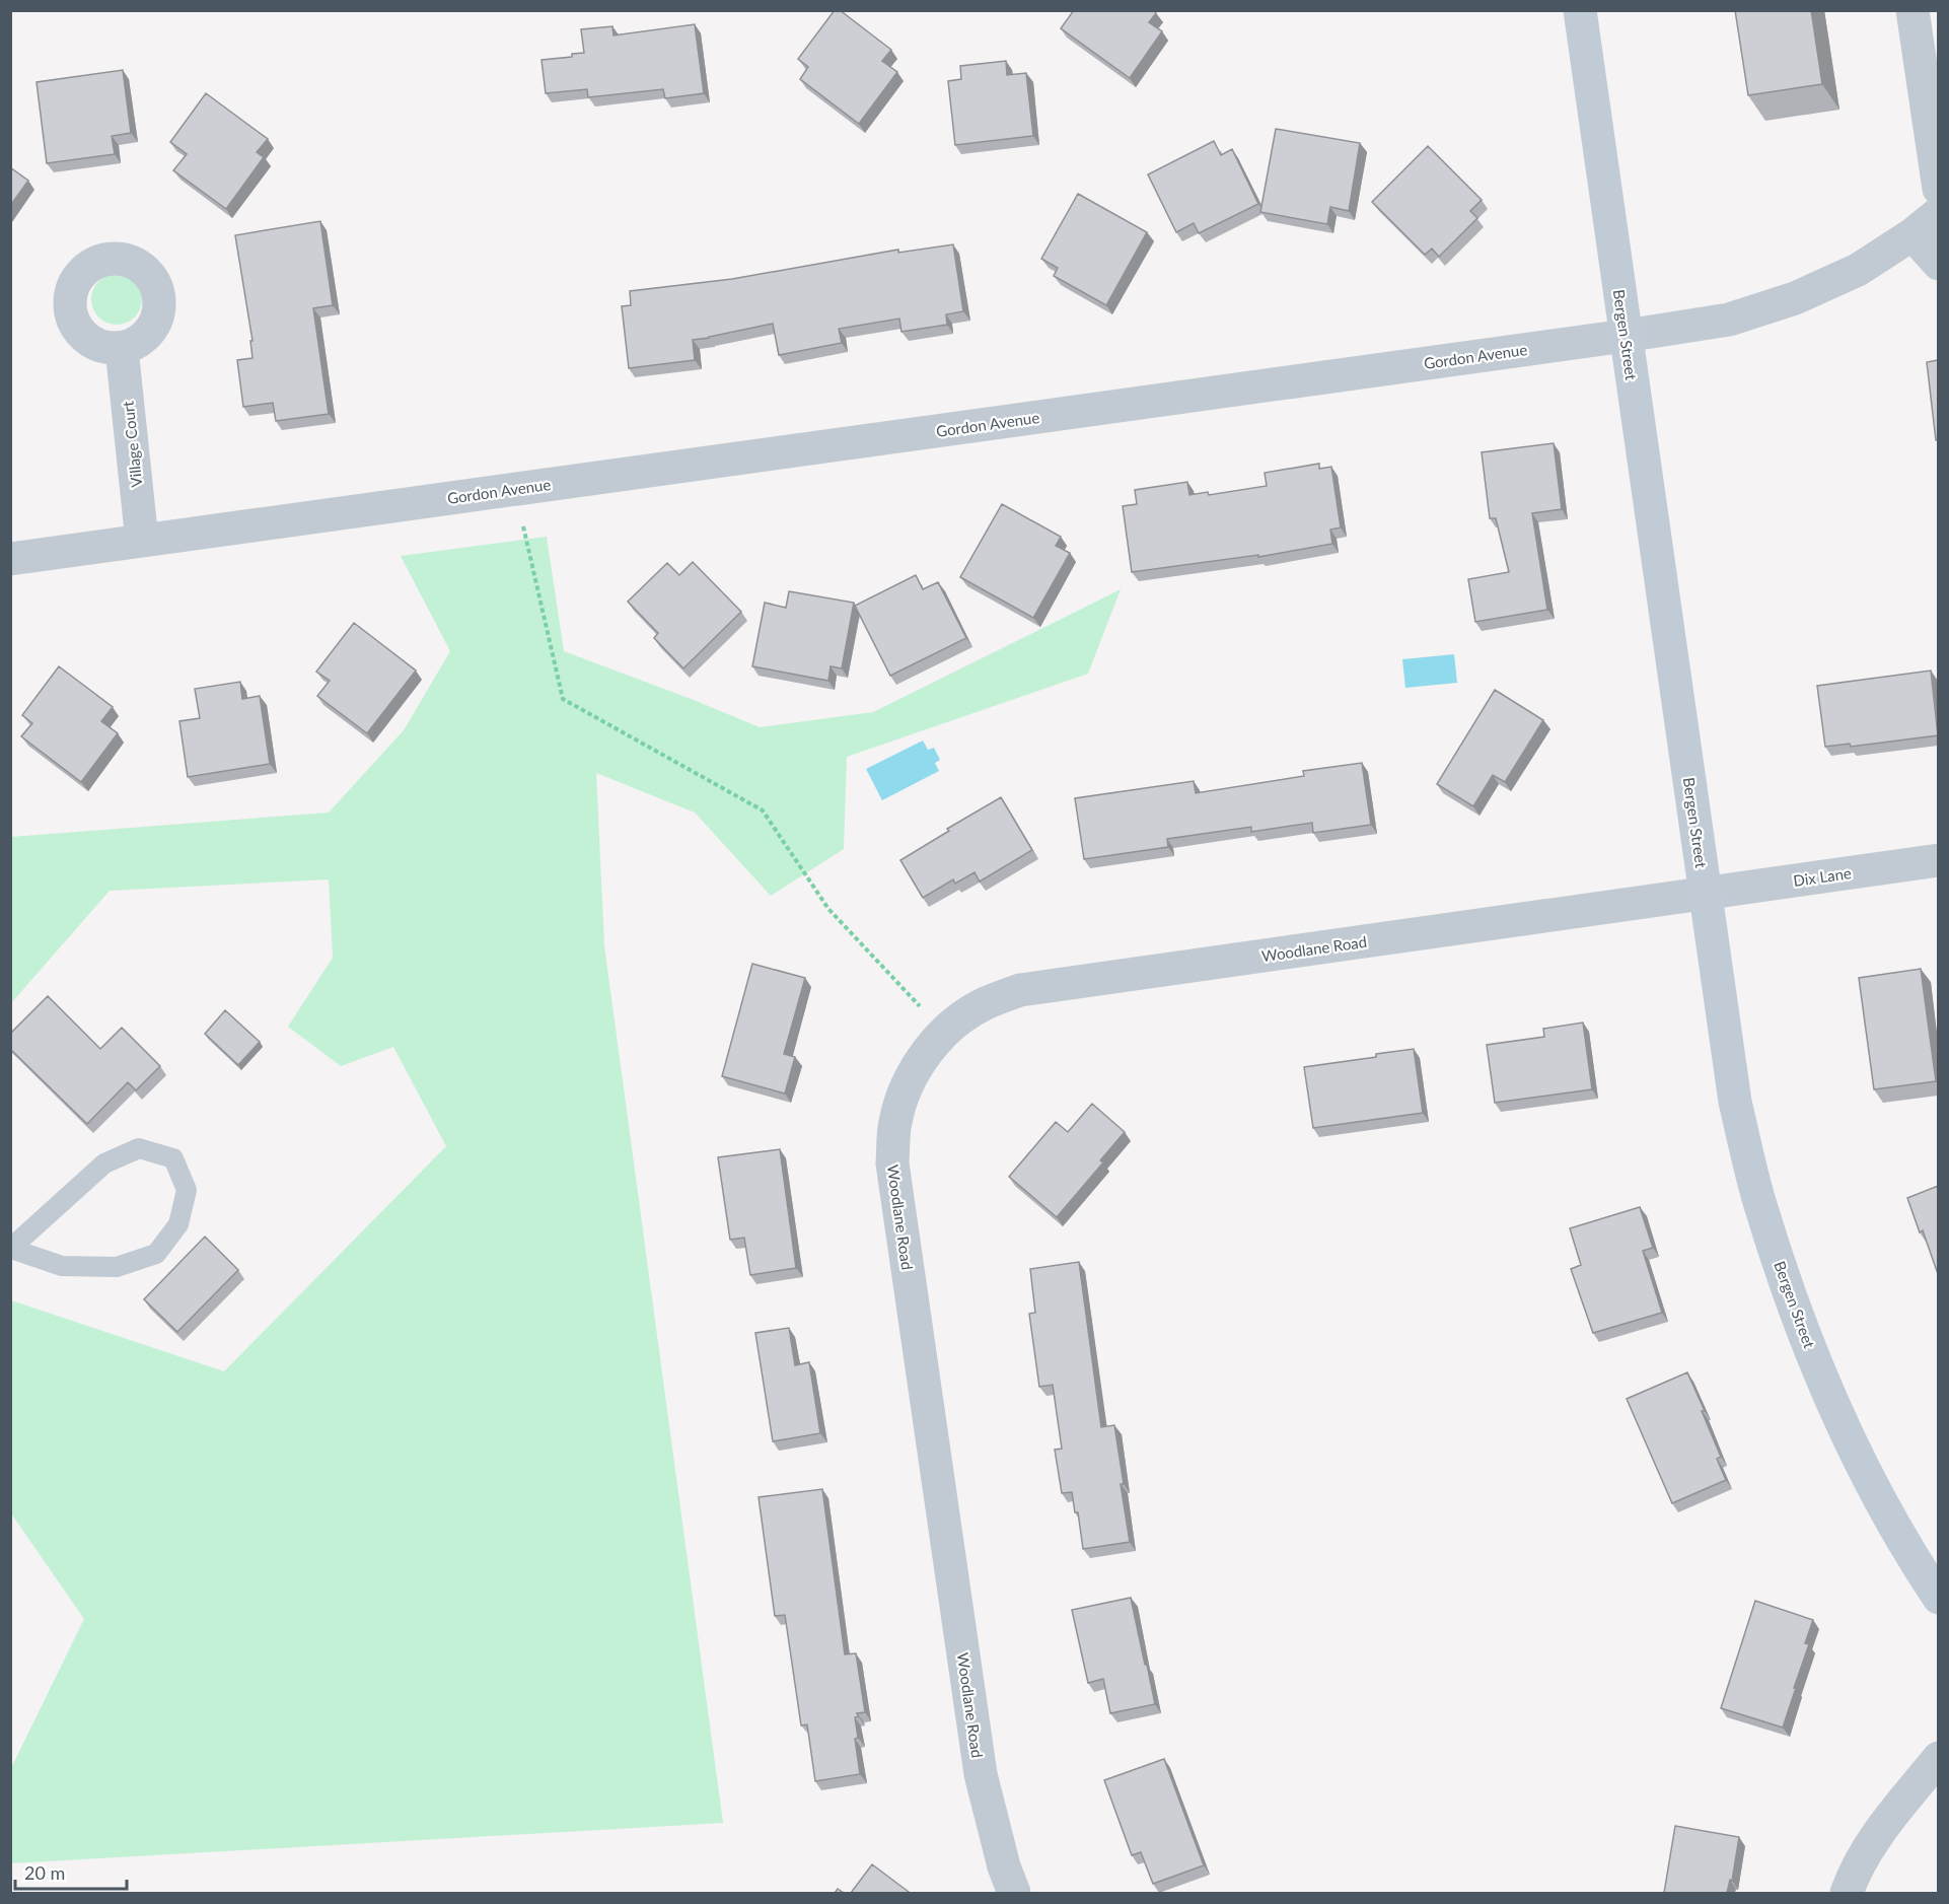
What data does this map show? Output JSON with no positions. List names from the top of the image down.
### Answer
{
  "streets": {
    "street": [
      "Bergen Street",
      "Gordon Avenue",
      "Village Court",
      "Dix Lane",
      "Woodlane Road"
    ]
  },
  "crossings": [
    ["Bergen Street", "Gordon Avenue"],
    ["Bergen Street", "Dix Lane"],
    ["Bergen Street", "Woodlane Road"],
    ["Gordon Avenue", "Village Court"],
    ["Dix Lane", "Woodlane Road"]
  ],
  "scale_bar": "20 m"
}
